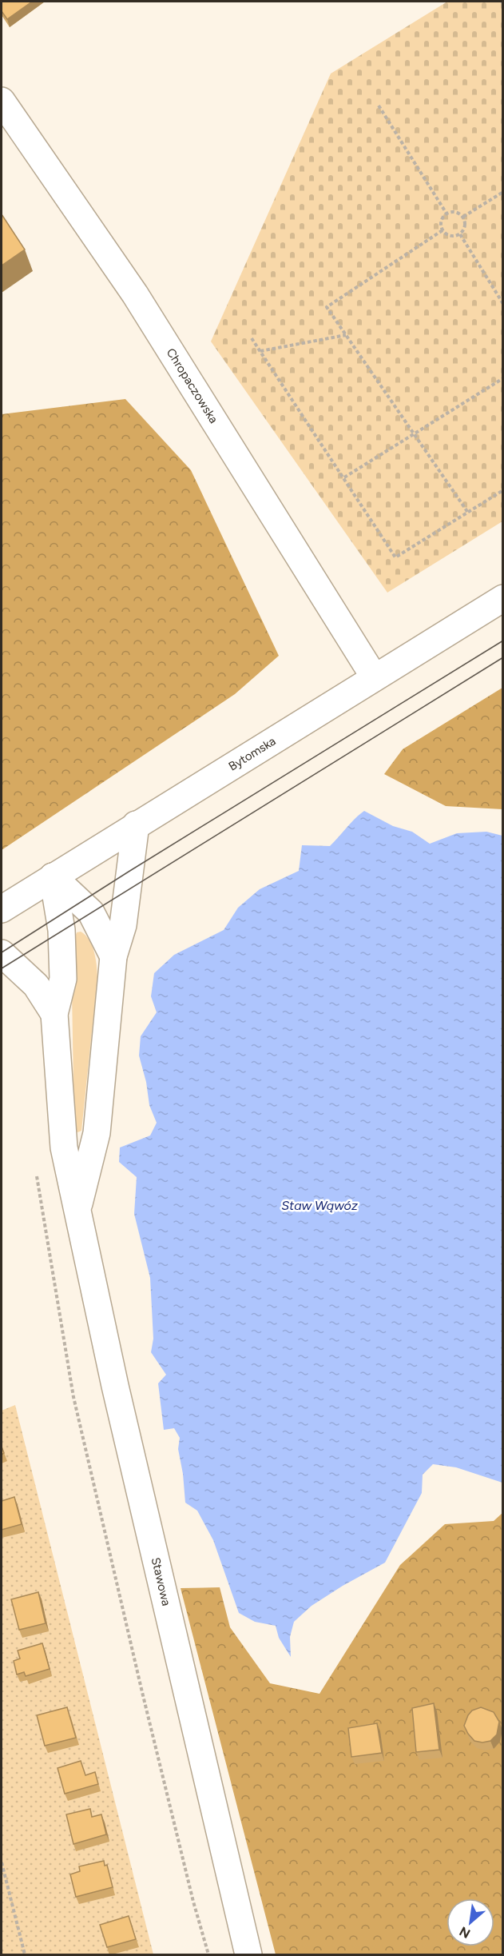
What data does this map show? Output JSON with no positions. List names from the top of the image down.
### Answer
{
  "streets": {
    "street": ["Chropaczowska", "Bytomska", "Stawowa"]
  },
  "crossings": [
    ["Chropaczowska", "Bytomska"]
  ],
  "water": ["Staw Wąwóz"],
  "north": "bottom left"
}
